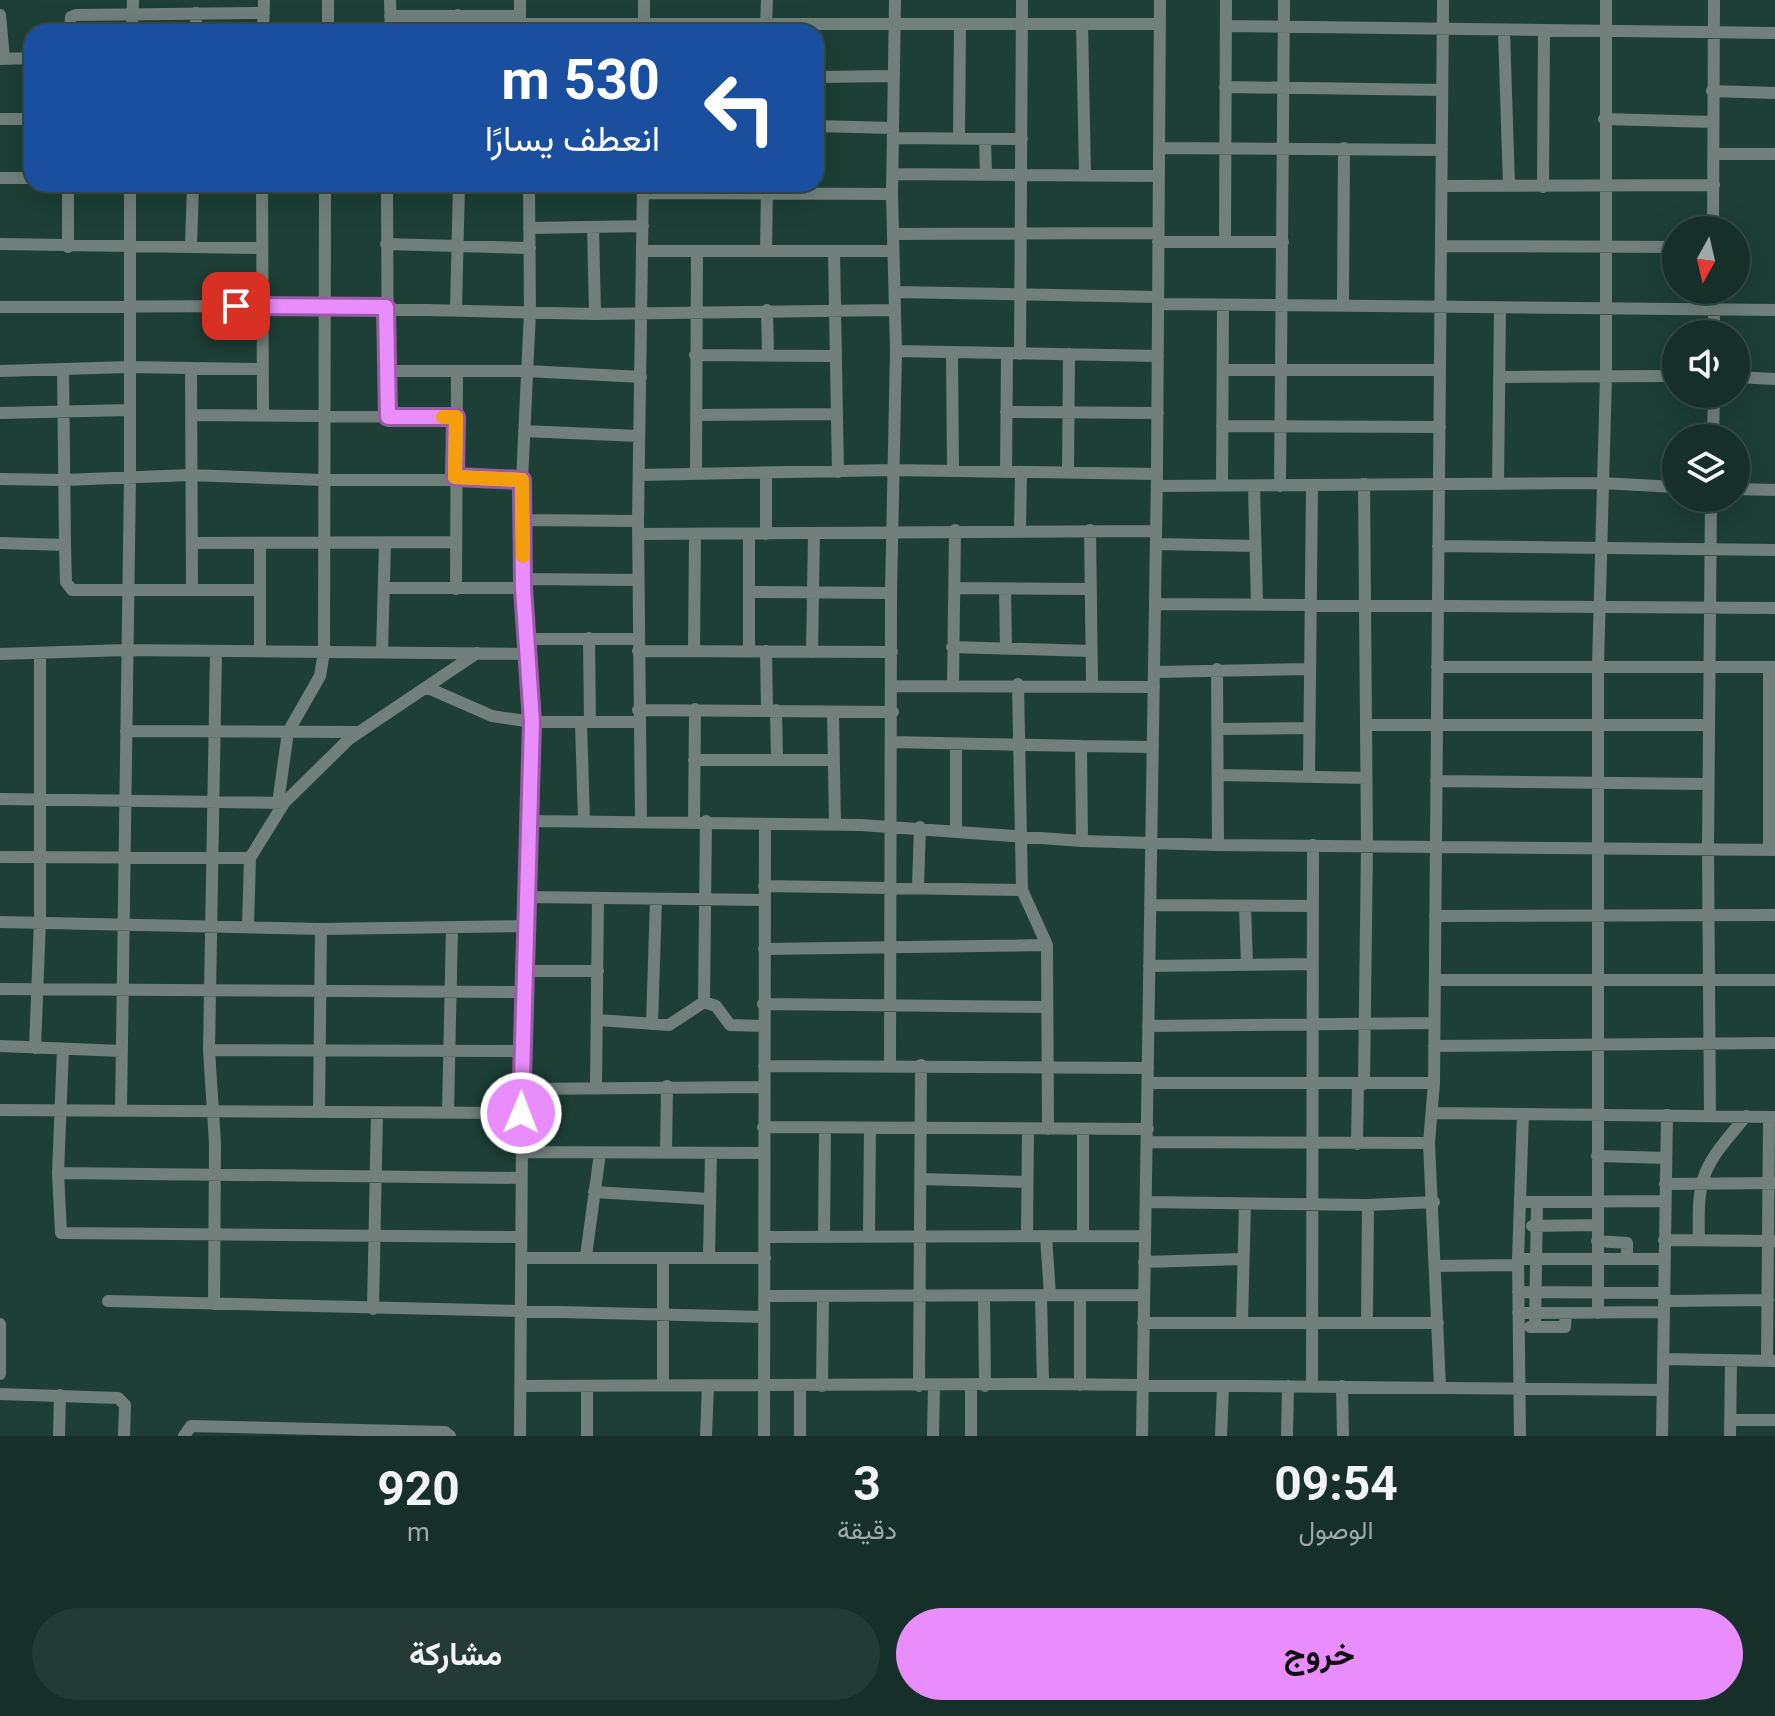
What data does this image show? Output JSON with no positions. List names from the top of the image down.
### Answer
{
  "north": "bottom",
  "page": {
    "turn": ["530 m", "انعطف يسارًا"],
    "eta": [
      "09:54",
      "الوصول",
      "3",
      "دقيقة",
      "920",
      "m"
    ],
    "buttons": ["خروج", "مشاركة"]
  }
}
